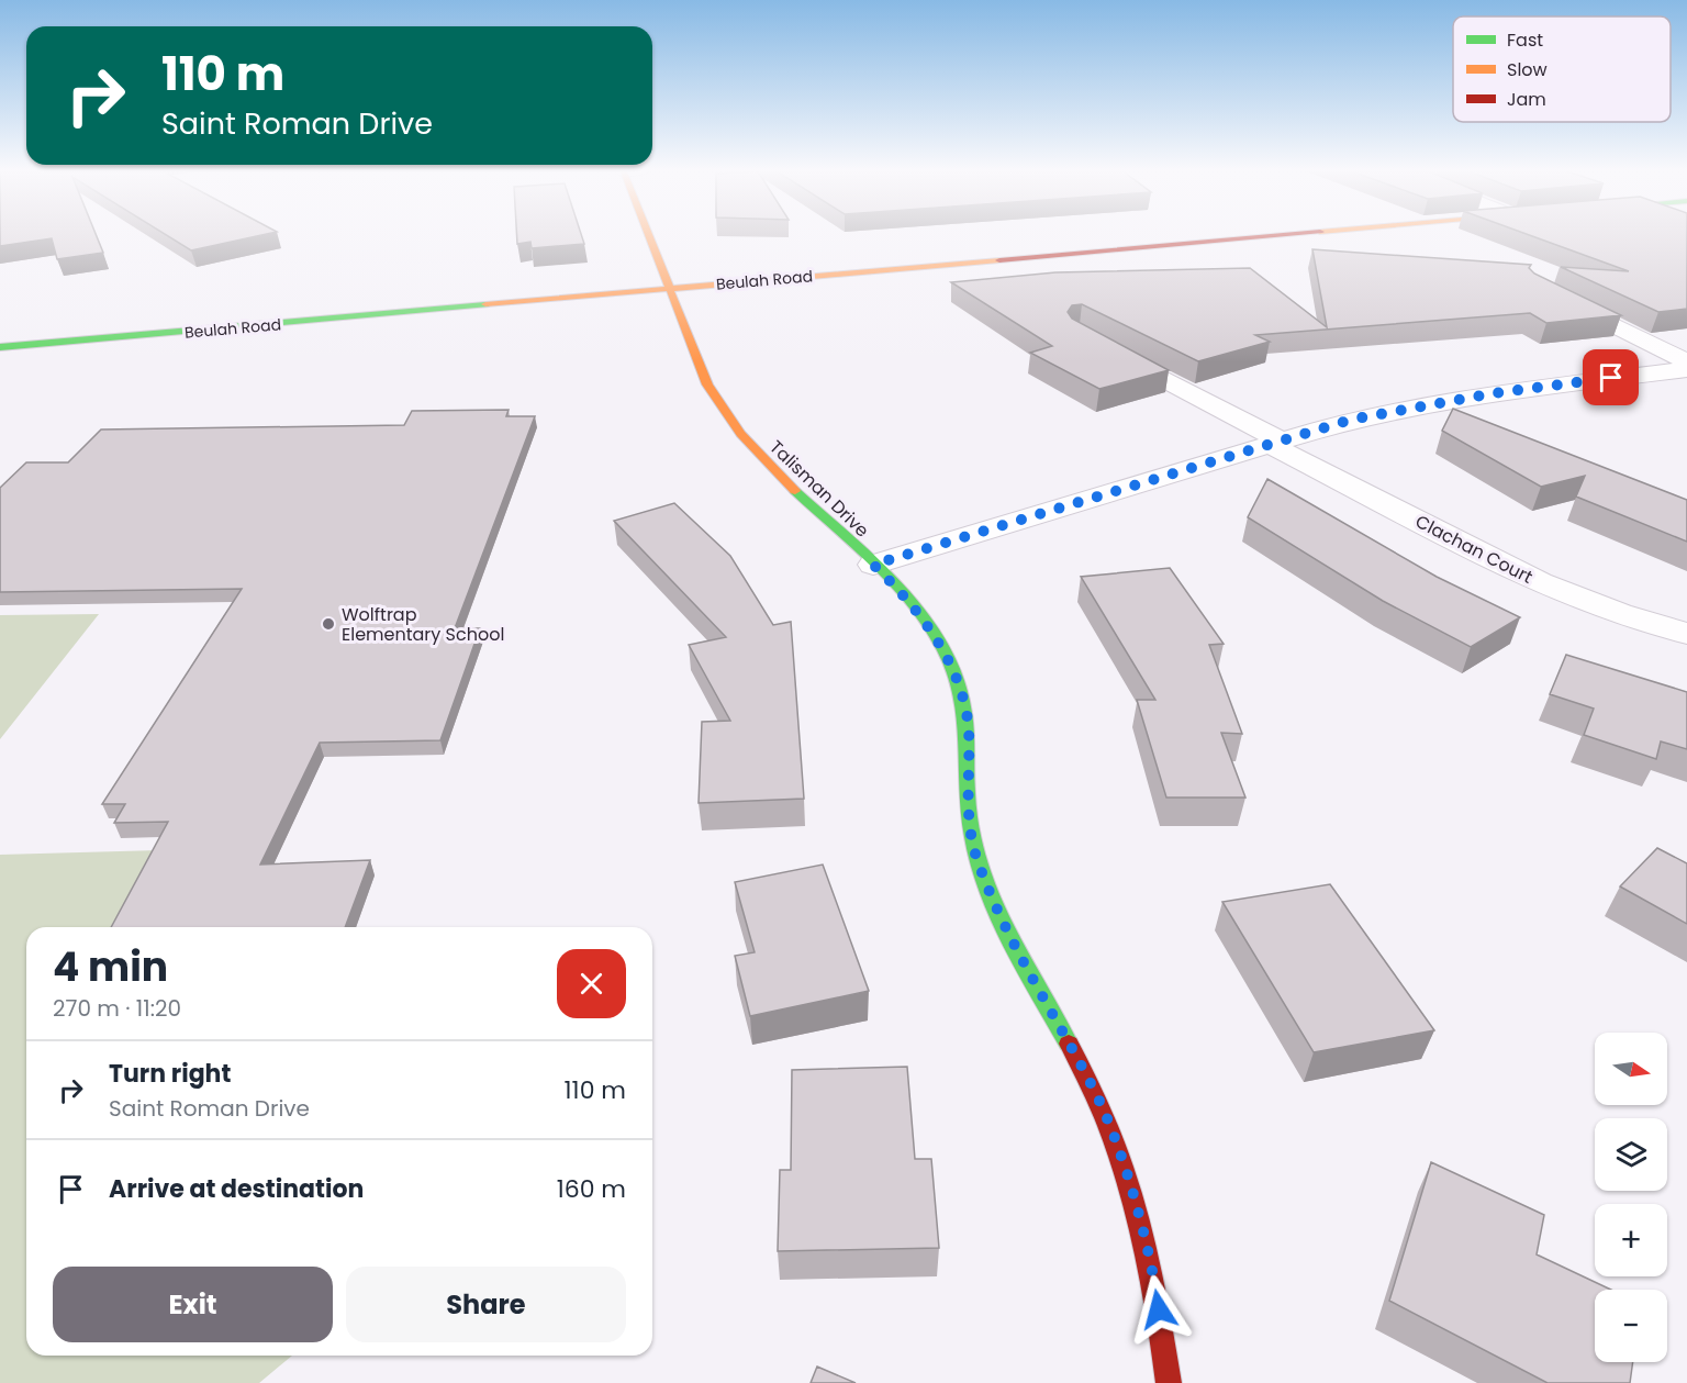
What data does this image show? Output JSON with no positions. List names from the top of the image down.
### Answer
{
  "streets": {
    "main road": ["Beulah Road", "Talisman Drive"],
    "street": ["Clachan Court"]
  },
  "crossings": [
    ["Beulah Road", "Talisman Drive"]
  ],
  "places": ["Wolftrap Elementary School"],
  "legend": ["Fast", "Slow", "Jam"],
  "north": "right",
  "page": {
    "turn": ["110 m", "Saint Roman Drive"],
    "heading": ["4 min", "270 m · 11:20"],
    "map_buttons": ["+", "−"],
    "list": [
      {
        "name": "Turn right",
        "note": "Saint Roman Drive",
        "value": "110 m"
      },
      {
        "name": "Arrive at destination",
        "value": "160 m"
      }
    ],
    "buttons": ["Exit", "Share"]
  }
}
